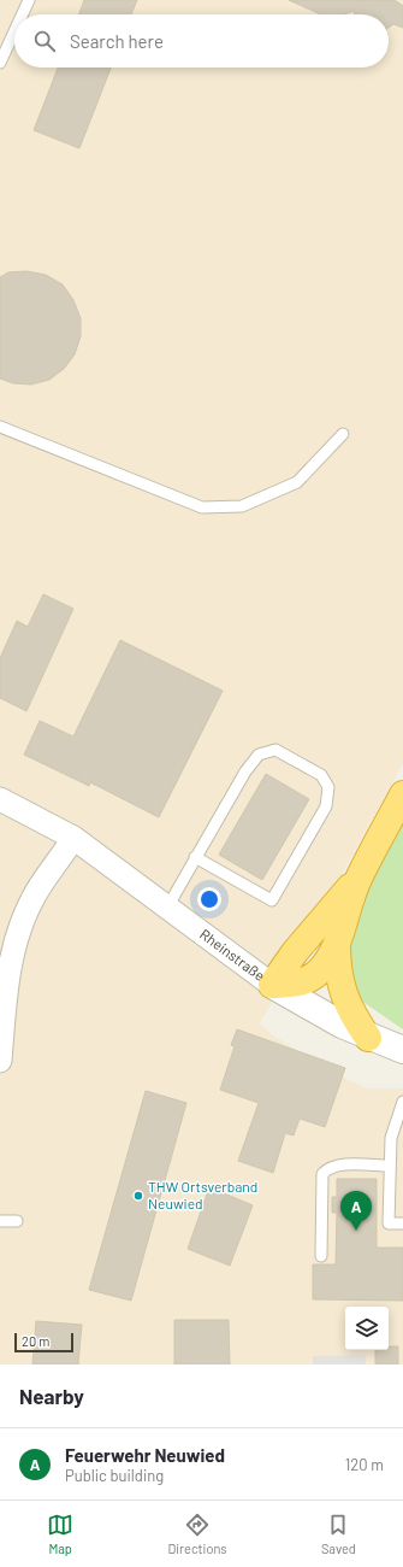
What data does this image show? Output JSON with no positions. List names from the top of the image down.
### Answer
{
  "streets": {
    "street": ["Rheinstraße"]
  },
  "places": ["THW Ortsverband Neuwied"],
  "scale_bar": "20 m",
  "page": {
    "search": "Search here",
    "pins": "A",
    "scale": "20 m",
    "heading": "Nearby",
    "list": [
      {
        "mark": "A",
        "name": "Feuerwehr Neuwied",
        "note": "Public building",
        "value": "120 m"
      }
    ],
    "nav": ["Map", "Directions", "Saved"]
  }
}
